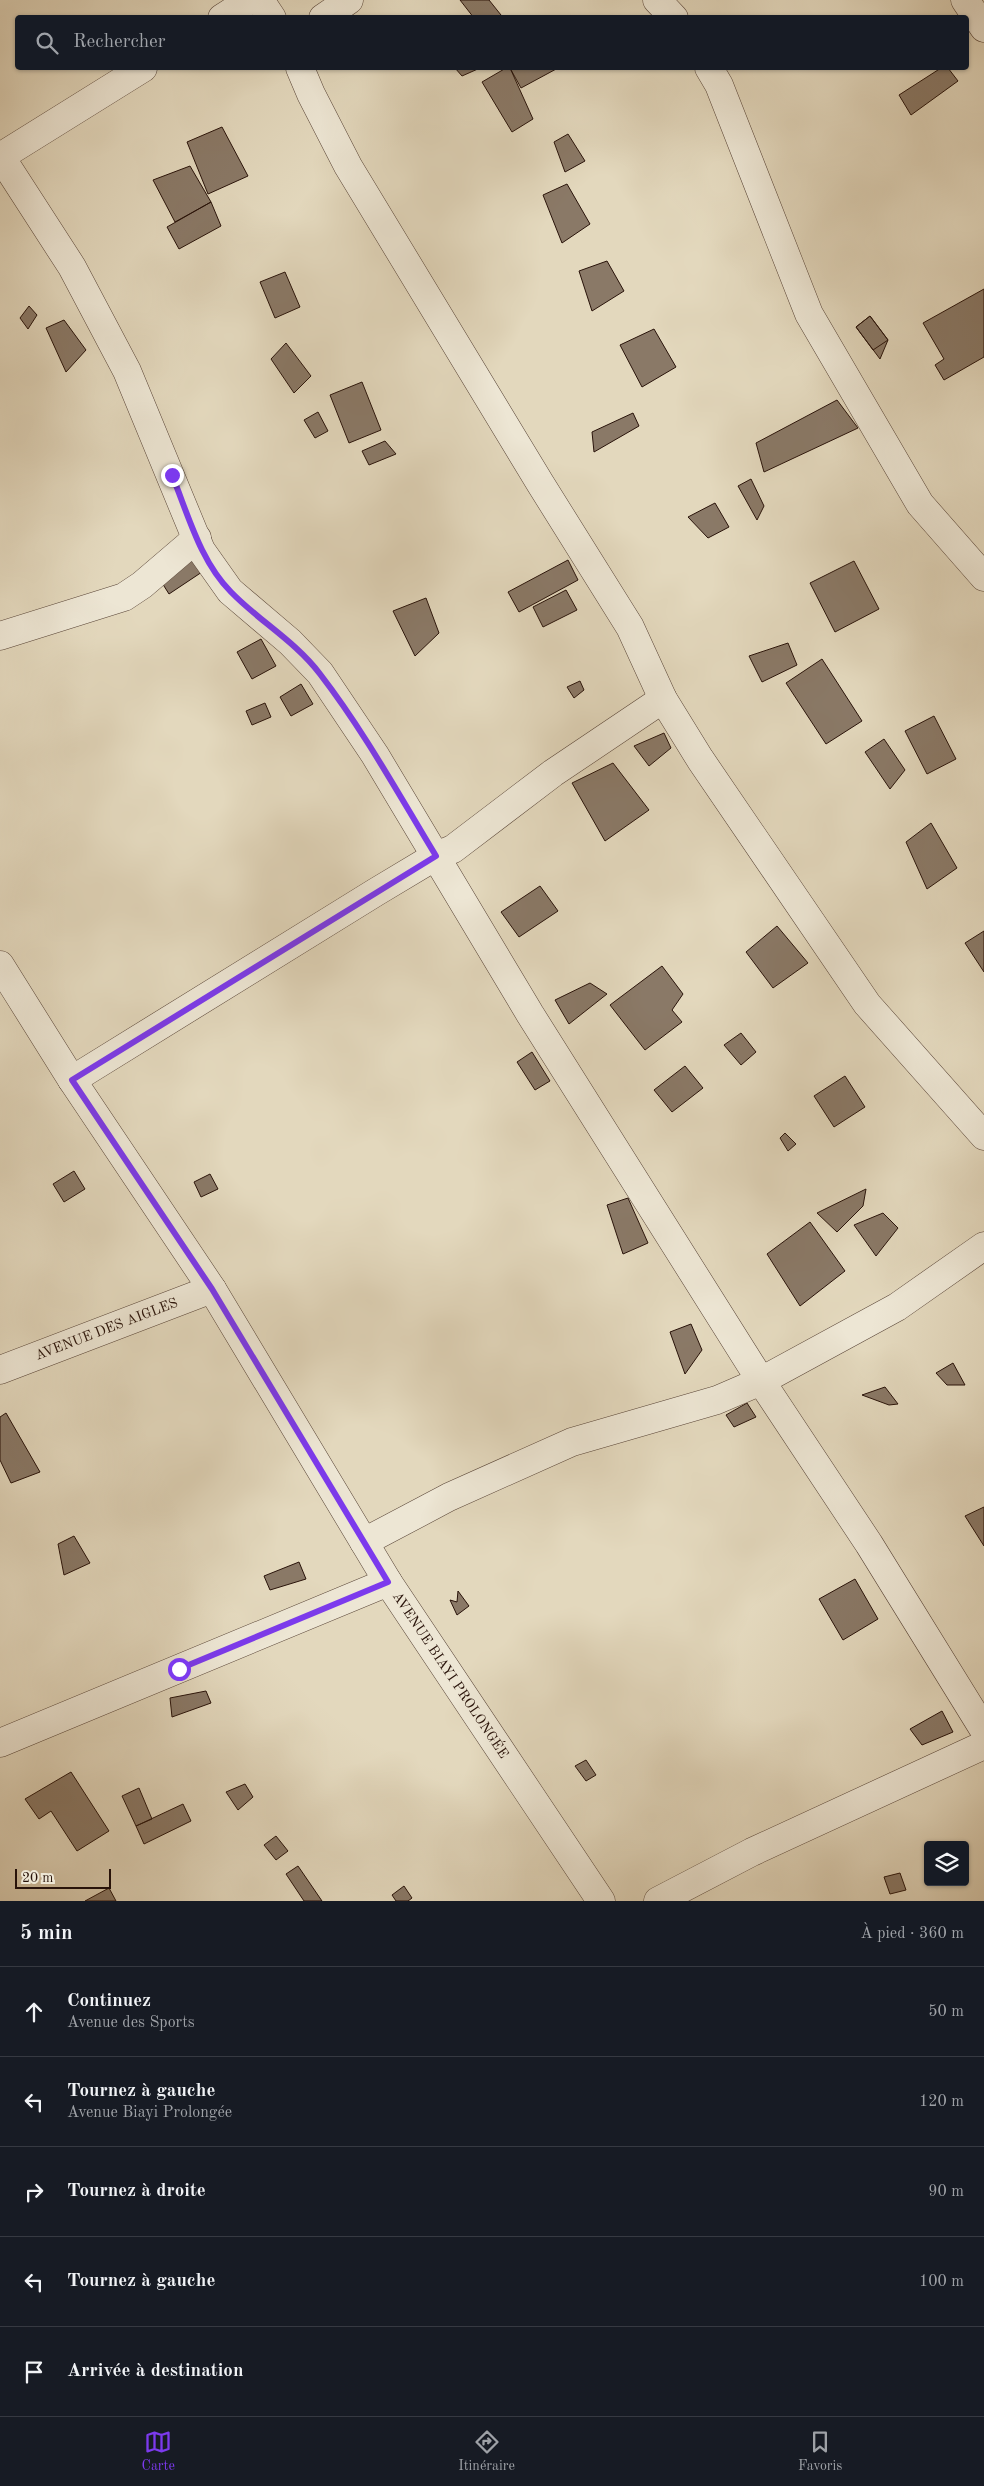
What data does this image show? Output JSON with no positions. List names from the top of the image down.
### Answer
{
  "streets": {
    "street": ["AVENUE DES AIGLES", "AVENUE BIAYI PROLONGÉE"]
  },
  "crossings": [
    ["AVENUE DES AIGLES", "AVENUE BIAYI PROLONGÉE"]
  ],
  "scale_bar": "20 m",
  "page": {
    "search": "Rechercher",
    "scale": "20 m",
    "heading": ["5 min", "À pied · 360 m"],
    "list": [
      ["Continuez", "Avenue des Sports", "50 m"],
      ["Tournez à gauche", "Avenue Biayi Prolongée", "120 m"],
      ["Tournez à droite", "90 m"],
      ["Tournez à gauche", "100 m"],
      "Arrivée à destination"
    ],
    "nav": ["Carte", "Itinéraire", "Favoris"]
  }
}
